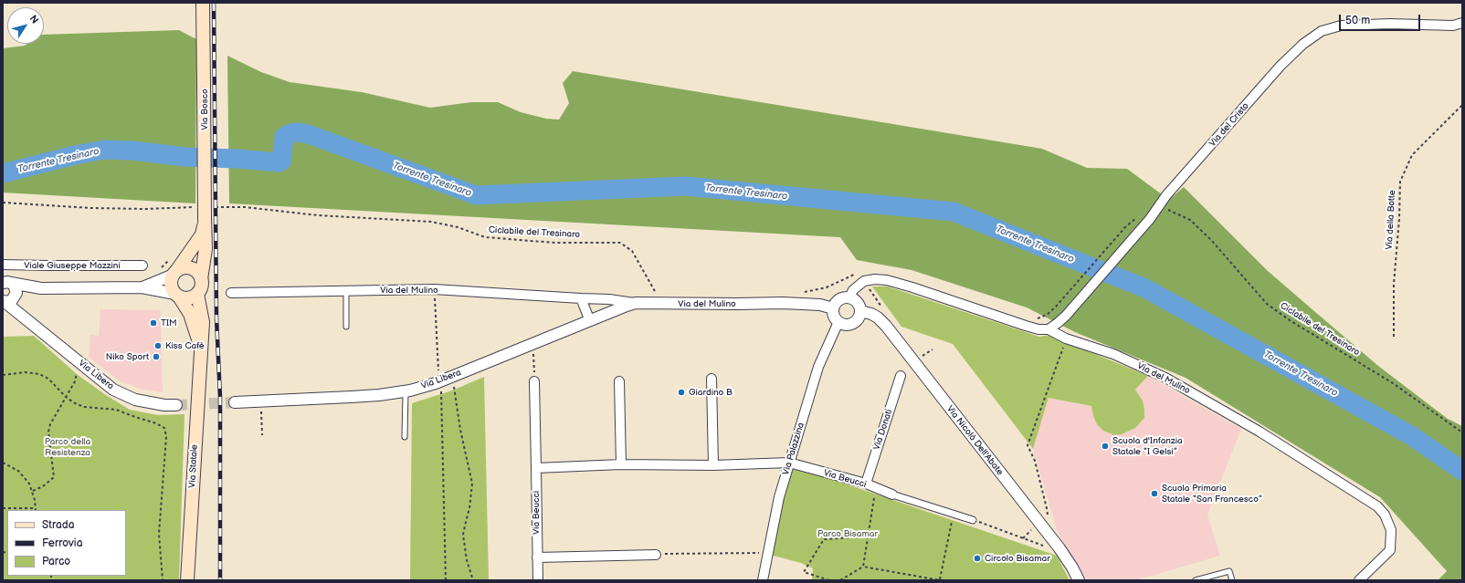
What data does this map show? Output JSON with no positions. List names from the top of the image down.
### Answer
{
  "streets": {
    "main road": ["Via Bosco", "Via Statale"],
    "street": [
      "Via del Cristo",
      "Viale Giuseppe Mazzini",
      "Via del Mulino",
      "Via Libera",
      "Via Donati",
      "Via Nicolò Dell'Abate",
      "Via Palazzina",
      "Via Beucci"
    ],
    "path": ["Via della Botte", "Ciclabile del Tresinaro"]
  },
  "crossings": [
    ["Via Bosco", "Via Statale"],
    ["Via del Cristo", "Via del Mulino"],
    ["Via del Mulino", "Via Libera"],
    ["Via del Mulino", "Via Nicolò Dell'Abate"],
    ["Via del Mulino", "Via Palazzina"],
    ["Via Donati", "Via Beucci"],
    ["Via Nicolò Dell'Abate", "Via Palazzina"],
    ["Via Palazzina", "Via Beucci"]
  ],
  "water": ["Torrente Tresinaro"],
  "parks": ["Parco della Resistenza", "Parco Bisamar"],
  "places": [
    "TIM",
    "Kiss Cafè",
    "Niko Sport",
    "Giardino B",
    "Scuola d'Infanzia Statale “I Gelsi”",
    "Scuola Primaria Statale “San Francesco”",
    "Circolo Bisamar"
  ],
  "legend": ["Strada", "Ferrovia", "Parco"],
  "scale_bar": "50 m",
  "north": "top right"
}
